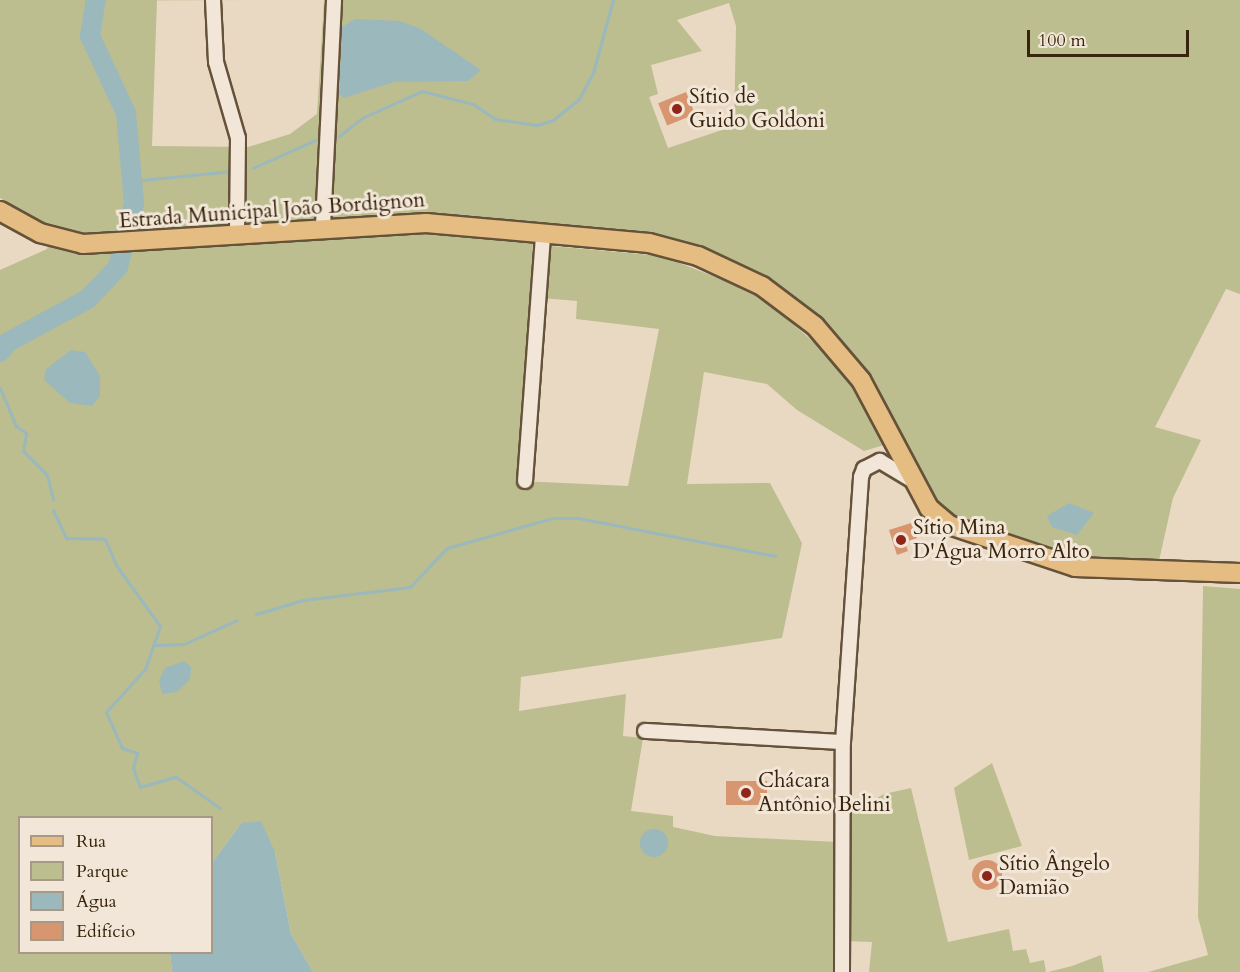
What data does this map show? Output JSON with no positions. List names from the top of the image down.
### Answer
{
  "streets": {
    "main road": ["Estrada Municipal João Bordignon"]
  },
  "places": [
    "Sítio de Guido Goldoni",
    "Sítio Mina D'Água Morro Alto",
    "Chácara Antônio Belini",
    "Sítio Ângelo Damião"
  ],
  "legend": [
    "Rua",
    "Parque",
    "Água",
    "Edifício"
  ],
  "scale_bar": "100 m"
}
